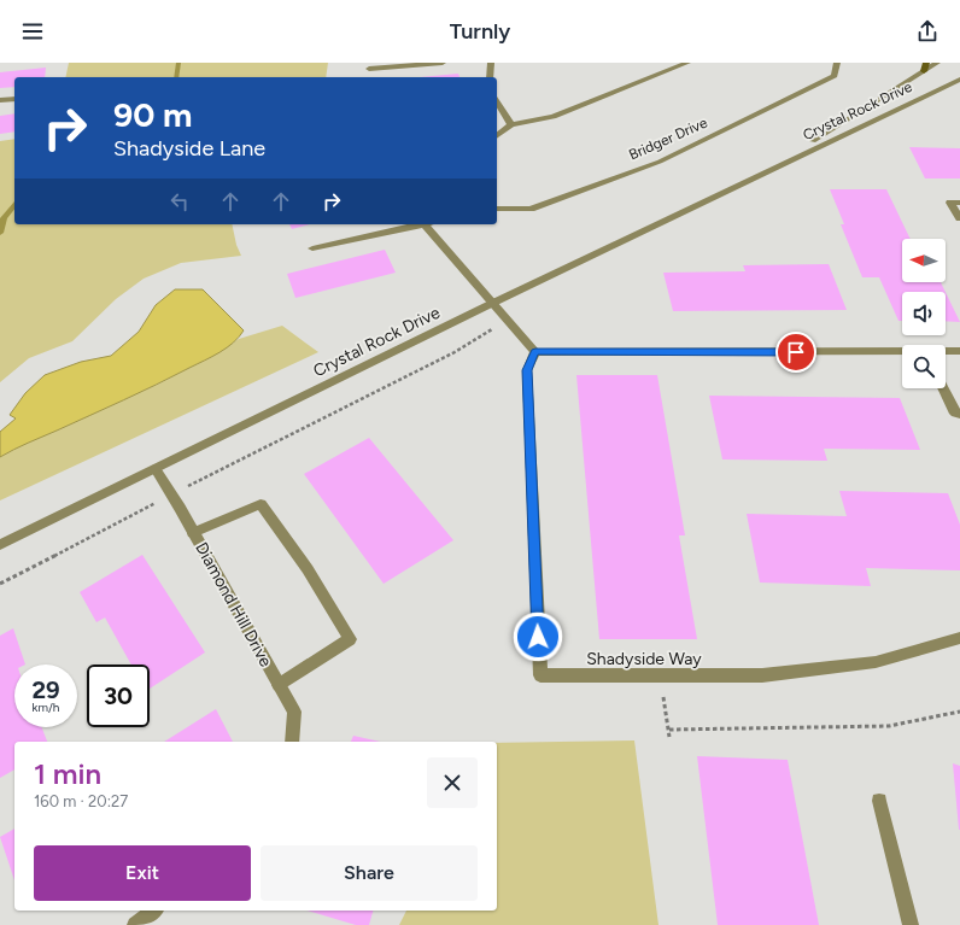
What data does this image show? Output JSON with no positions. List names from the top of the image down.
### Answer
{
  "streets": {
    "street": [
      "Crystal Rock Drive",
      "Bridger Drive",
      "Diamond Hill Drive",
      "Shadyside Way"
    ]
  },
  "crossings": [
    ["Crystal Rock Drive", "Diamond Hill Drive"]
  ],
  "north": "left",
  "page": {
    "header": "Turnly",
    "turn": ["90 m", "Shadyside Lane"],
    "speed": "29 km/h",
    "limit": "30",
    "heading": ["1 min", "160 m · 20:27"],
    "buttons": ["Exit", "Share"]
  }
}
